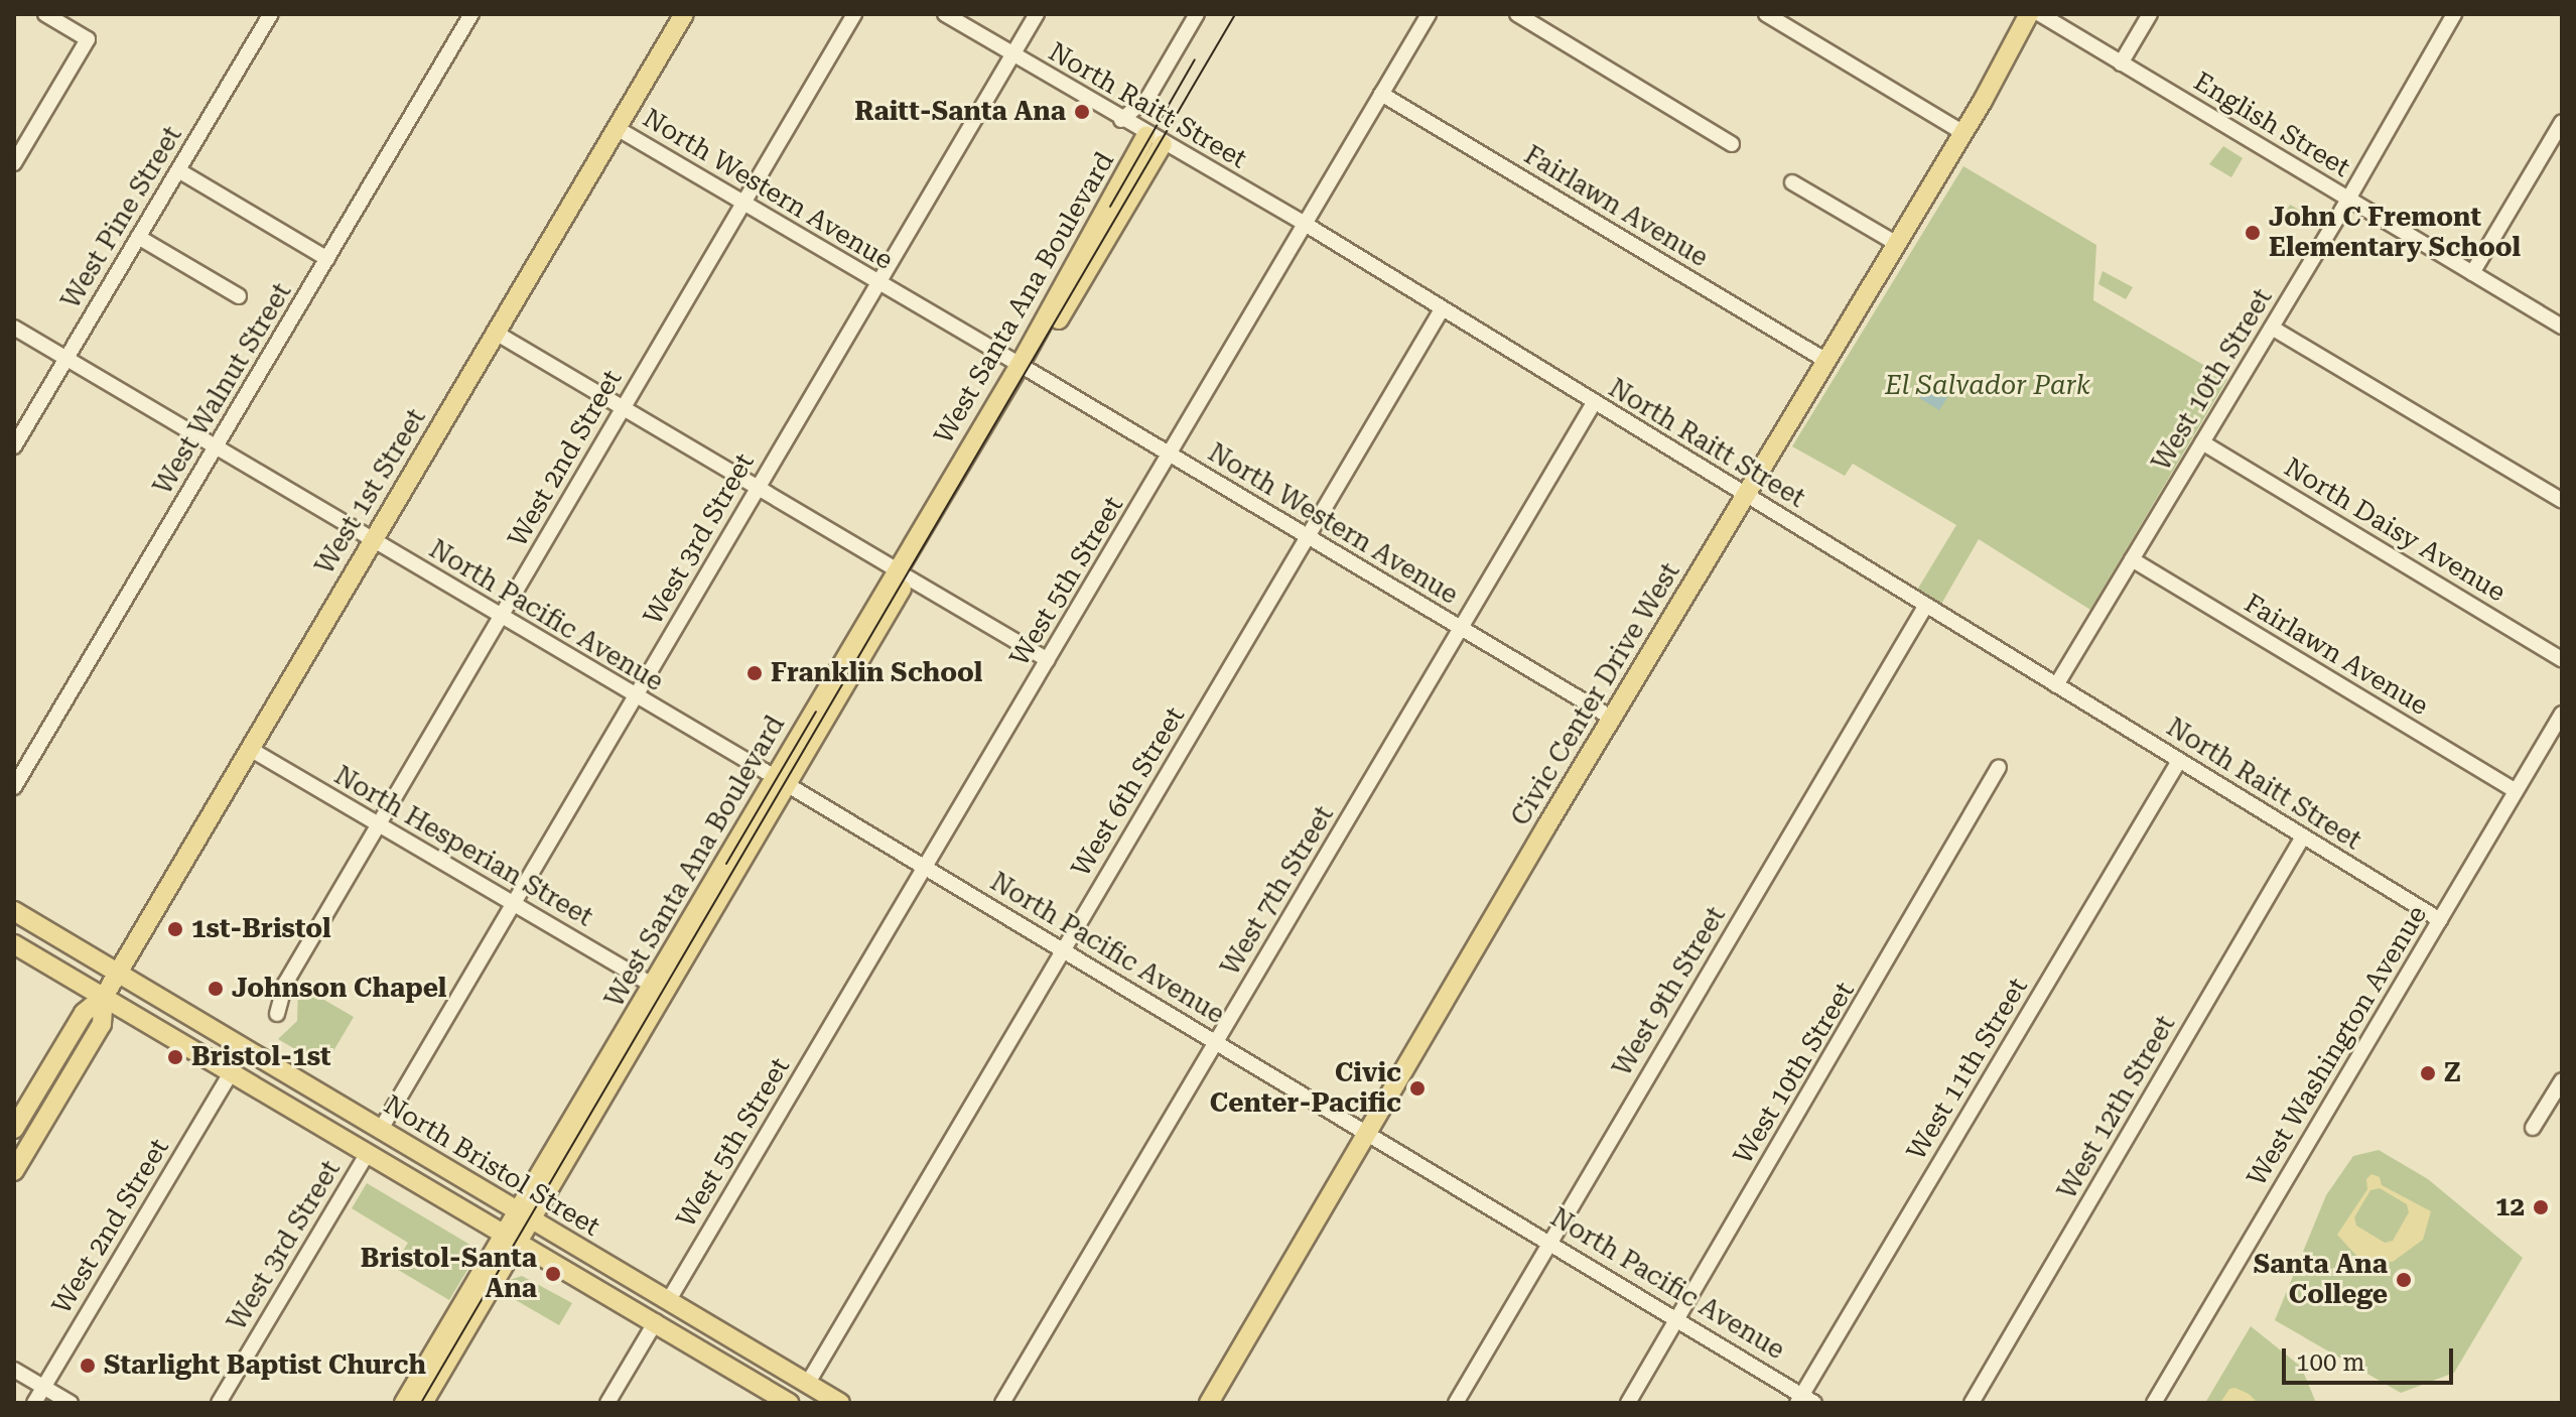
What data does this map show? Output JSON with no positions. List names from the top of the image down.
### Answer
{
  "streets": {
    "main road": [
      "West Santa Ana Boulevard",
      "West 1st Street",
      "Civic Center Drive West",
      "North Bristol Street"
    ],
    "street": [
      "North Raitt Street",
      "English Street",
      "North Western Avenue",
      "Fairlawn Avenue",
      "West Pine Street",
      "West 10th Street",
      "West Walnut Street",
      "West 2nd Street",
      "North Daisy Avenue",
      "West 3rd Street",
      "West 5th Street",
      "North Pacific Avenue",
      "West 6th Street",
      "North Hesperian Street",
      "West 7th Street",
      "West 9th Street",
      "West Washington Avenue",
      "West 11th Street",
      "West 12th Street"
    ]
  },
  "crossings": [
    ["North Raitt Street", "West Santa Ana Boulevard"],
    ["North Raitt Street", "West 10th Street"],
    ["North Raitt Street", "West 3rd Street"],
    ["North Raitt Street", "West 5th Street"],
    ["North Raitt Street", "Civic Center Drive West"],
    ["North Raitt Street", "West 6th Street"],
    ["North Raitt Street", "West 7th Street"],
    ["North Raitt Street", "West 9th Street"],
    ["North Raitt Street", "West Washington Avenue"],
    ["North Raitt Street", "West 11th Street"],
    ["North Raitt Street", "West 12th Street"],
    ["English Street", "West 10th Street"],
    ["North Western Avenue", "West Santa Ana Boulevard"],
    ["North Western Avenue", "West 2nd Street"],
    ["North Western Avenue", "West 1st Street"],
    ["North Western Avenue", "West 3rd Street"],
    ["North Western Avenue", "West 5th Street"],
    ["North Western Avenue", "Civic Center Drive West"],
    ["North Western Avenue", "West 6th Street"],
    ["North Western Avenue", "West 7th Street"],
    ["Fairlawn Avenue", "West 10th Street"],
    ["Fairlawn Avenue", "West 5th Street"],
    ["Fairlawn Avenue", "Civic Center Drive West"],
    ["Fairlawn Avenue", "West Washington Avenue"],
    ["West Pine Street", "North Pacific Avenue"],
    ["West Santa Ana Boulevard", "North Pacific Avenue"],
    ["West Santa Ana Boulevard", "North Hesperian Street"],
    ["West Santa Ana Boulevard", "North Bristol Street"],
    ["West 10th Street", "North Daisy Avenue"],
    ["West 10th Street", "North Pacific Avenue"],
    ["West Walnut Street", "North Pacific Avenue"],
    ["West 2nd Street", "North Pacific Avenue"],
    ["West 2nd Street", "North Hesperian Street"],
    ["West 2nd Street", "North Bristol Street"],
    ["West 1st Street", "North Pacific Avenue"],
    ["West 1st Street", "North Hesperian Street"],
    ["West 1st Street", "North Bristol Street"],
    ["West 3rd Street", "North Pacific Avenue"],
    ["West 3rd Street", "North Hesperian Street"],
    ["West 3rd Street", "North Bristol Street"],
    ["West 5th Street", "North Pacific Avenue"],
    ["West 5th Street", "North Bristol Street"],
    ["North Pacific Avenue", "Civic Center Drive West"],
    ["North Pacific Avenue", "West 6th Street"],
    ["North Pacific Avenue", "West 7th Street"],
    ["North Pacific Avenue", "West 9th Street"],
    ["North Pacific Avenue", "West 11th Street"],
    ["West 6th Street", "North Bristol Street"]
  ],
  "parks": ["El Salvador Park"],
  "places": [
    "Raitt-Santa Ana",
    "John C Fremont Elementary School",
    "Franklin School",
    "1st-Bristol",
    "Johnson Chapel",
    "Bristol-1st",
    "Z",
    "Civic Center-Pacific",
    "12",
    "Bristol-Santa Ana",
    "Santa Ana College",
    "Starlight Baptist Church"
  ],
  "scale_bar": "100 m"
}
